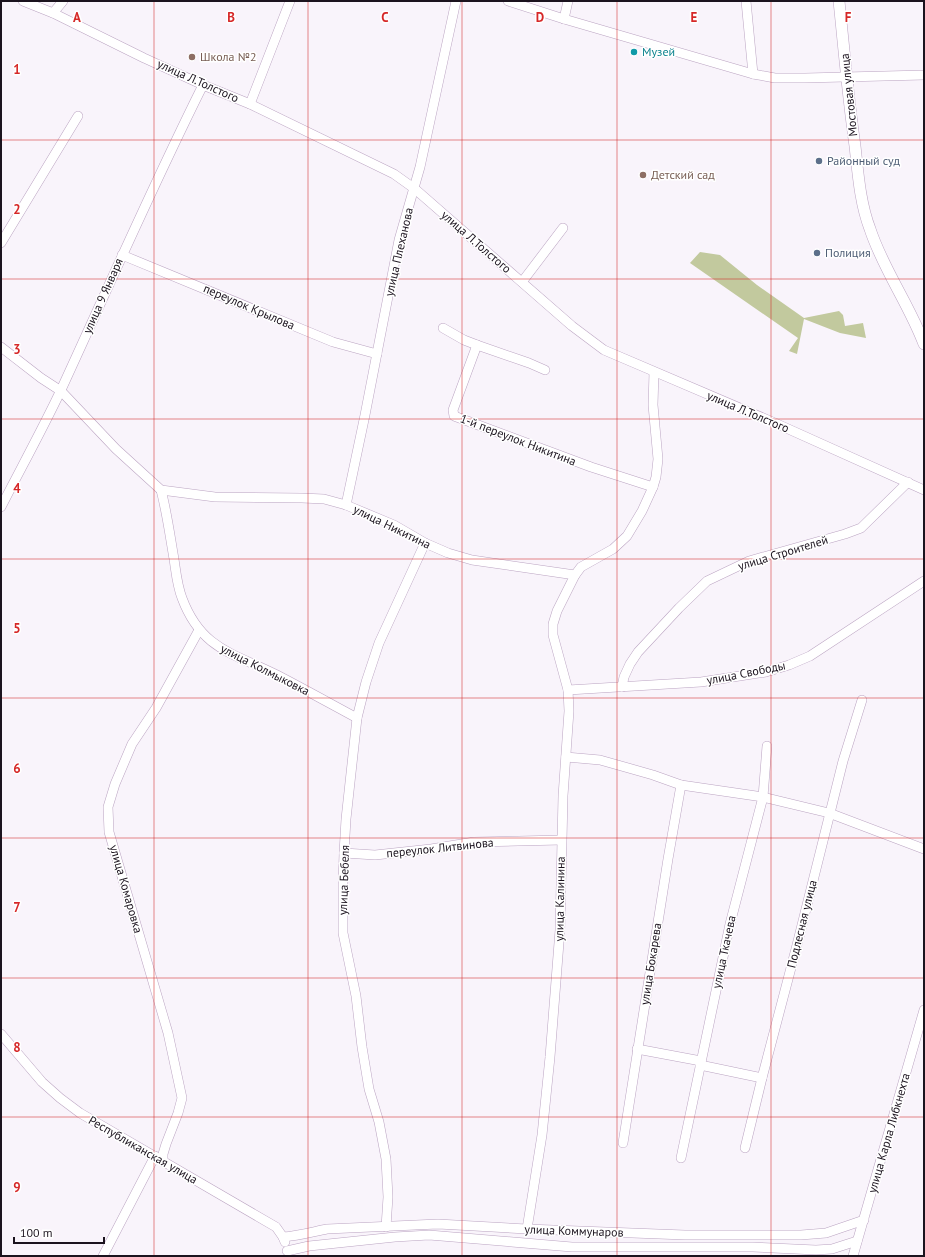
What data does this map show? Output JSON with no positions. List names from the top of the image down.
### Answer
{
  "streets": {
    "main road": ["Мостовая улица"],
    "street": [
      "улица Л.Толстого",
      "улица Плеханова",
      "улица 9 Января",
      "переулок Крылова",
      "1-й переулок Никитина",
      "улица Никитина",
      "улица Строителей",
      "улица Колмыковка",
      "улица Свободы",
      "переулок Литвинова",
      "улица Бебеля",
      "улица Комаровка",
      "улица Калинина",
      "Подлесная улица",
      "улица Ткачева",
      "улица Бокарева",
      "улица Карла Либкнехта",
      "Республиканская улица",
      "улица Коммунаров"
    ]
  },
  "crossings": [
    ["улица Л.Толстого", "улица Плеханова"],
    ["улица Л.Толстого", "улица 9 Января"],
    ["улица Л.Толстого", "улица Строителей"],
    ["улица Плеханова", "переулок Крылова"],
    ["улица Плеханова", "улица Никитина"],
    ["улица 9 Января", "переулок Крылова"],
    ["улица Никитина", "улица Колмыковка"],
    ["улица Никитина", "улица Бебеля"],
    ["улица Никитина", "улица Калинина"],
    ["улица Строителей", "улица Свободы"],
    ["улица Колмыковка", "улица Бебеля"],
    ["улица Колмыковка", "улица Комаровка"],
    ["улица Свободы", "улица Калинина"],
    ["переулок Литвинова", "улица Бебеля"],
    ["переулок Литвинова", "улица Калинина"],
    ["улица Бебеля", "улица Коммунаров"],
    ["улица Комаровка", "Республиканская улица"],
    ["улица Калинина", "улица Коммунаров"],
    ["улица Карла Либкнехта", "улица Коммунаров"],
    ["Республиканская улица", "улица Коммунаров"]
  ],
  "places": [
    "Музей",
    "Школа №2",
    "Районный суд",
    "Детский сад",
    "Полиция"
  ],
  "scale_bar": "100 m",
  "grid": {
    "columns": [
      "A",
      "B",
      "C",
      "D",
      "E",
      "F"
    ],
    "rows": [
      "1",
      "2",
      "3",
      "4",
      "5",
      "6",
      "7",
      "8",
      "9"
    ]
  }
}
